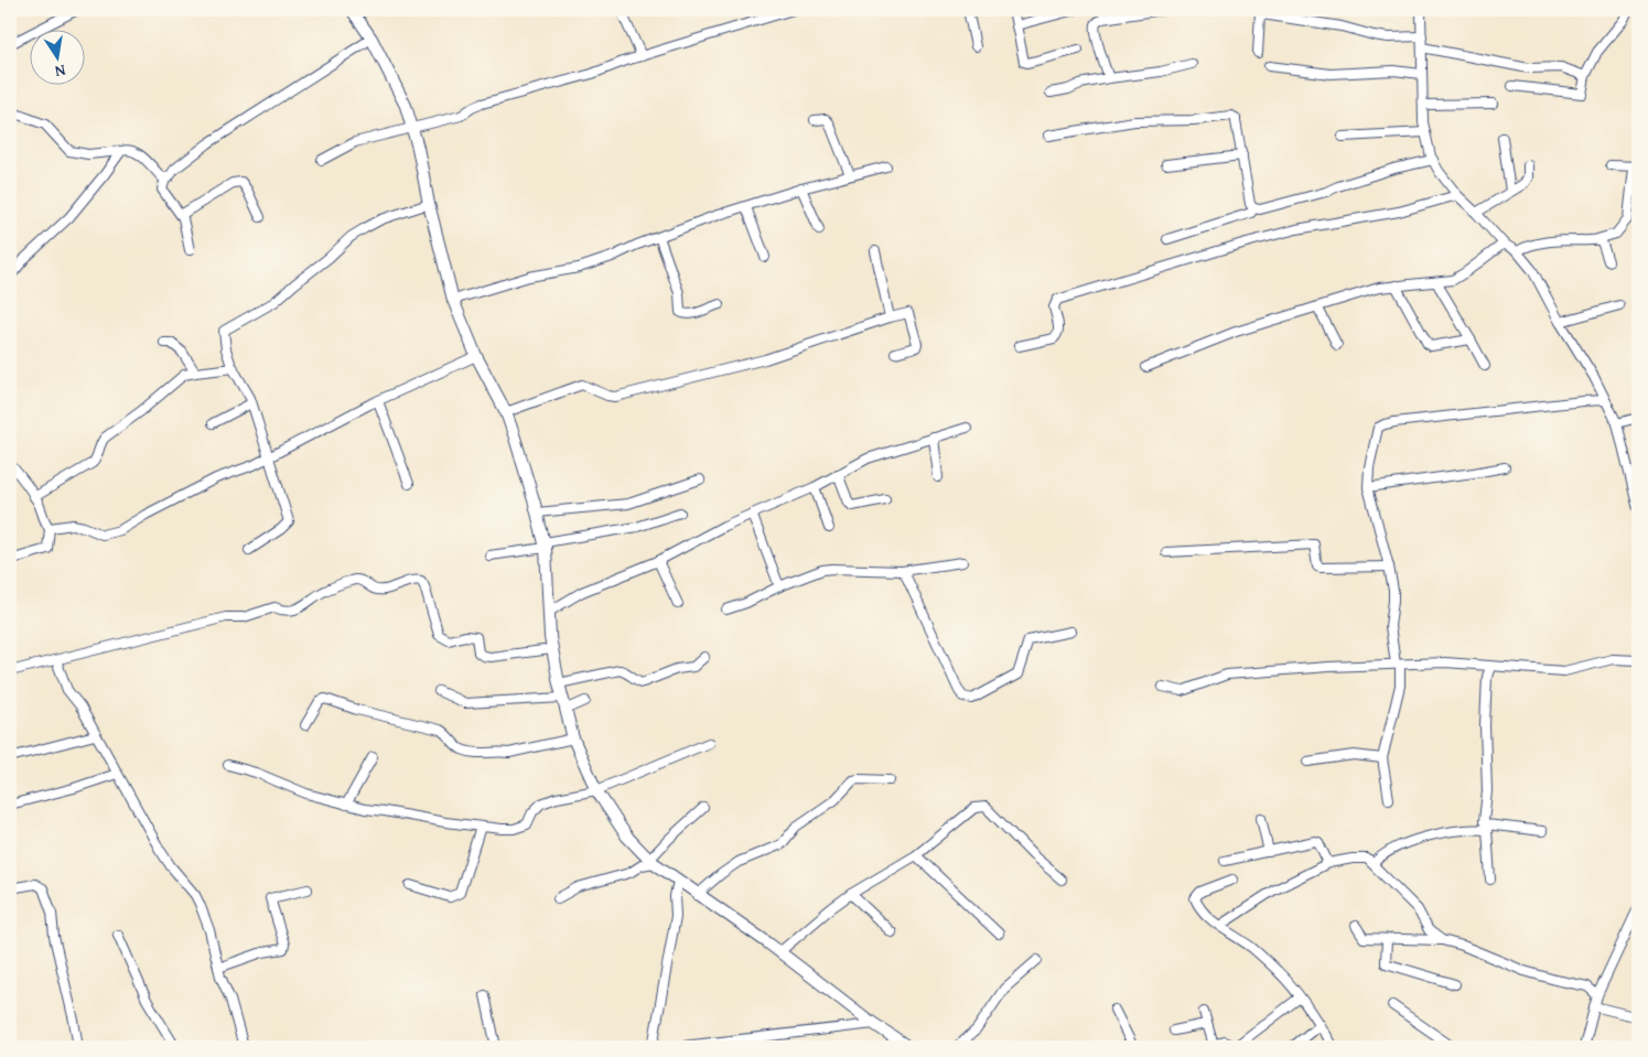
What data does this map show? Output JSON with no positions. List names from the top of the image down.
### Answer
{
  "north": "bottom"
}
